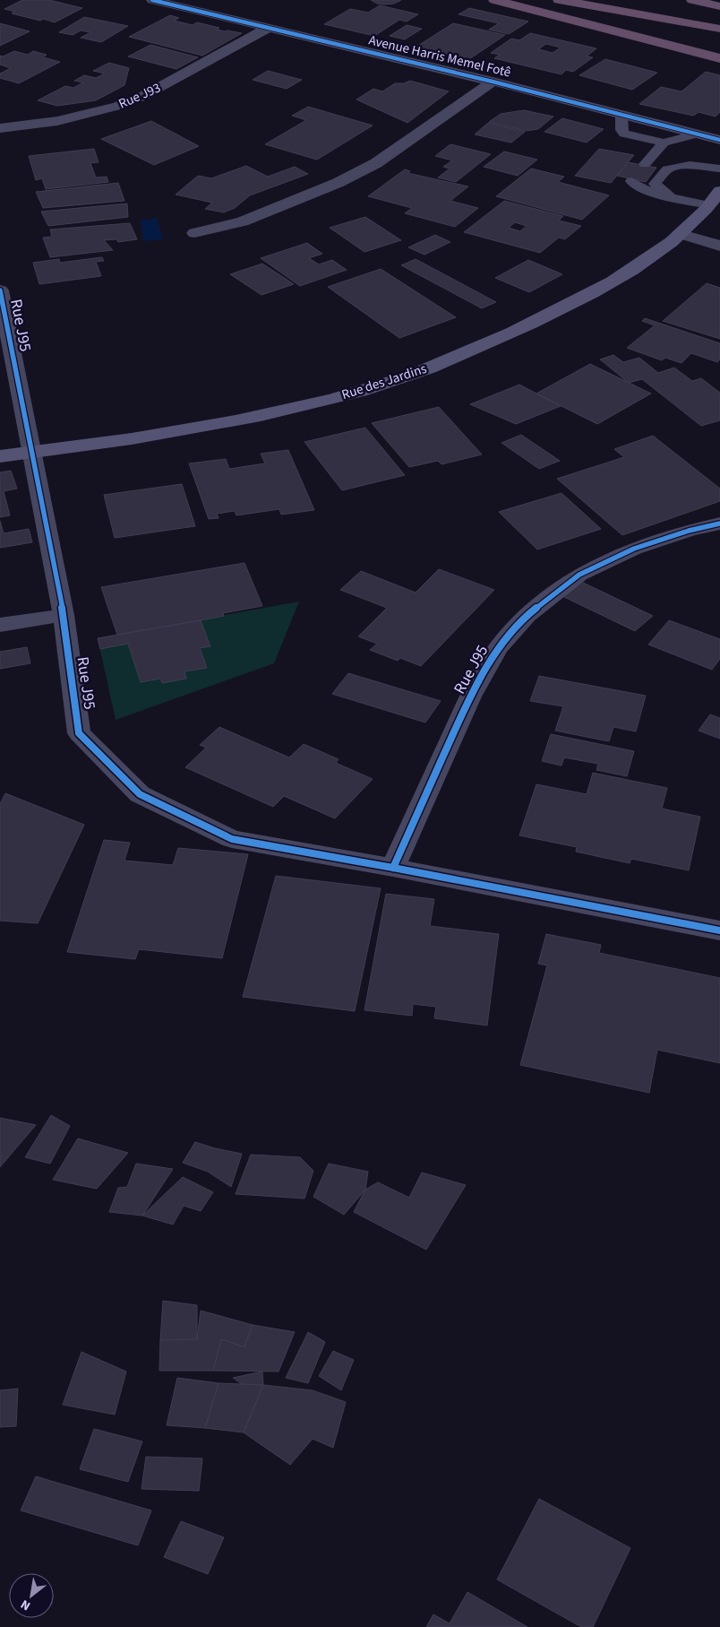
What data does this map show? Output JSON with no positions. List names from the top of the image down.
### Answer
{
  "streets": {
    "main road": ["Rue des Jardins"],
    "street": ["Avenue Harris Memel Fotê", "Rue J93", "Rue J95"]
  },
  "crossings": [
    ["Avenue Harris Memel Fotê", "Rue J93"],
    ["Rue J95", "Rue des Jardins"]
  ],
  "north": "bottom left"
}
